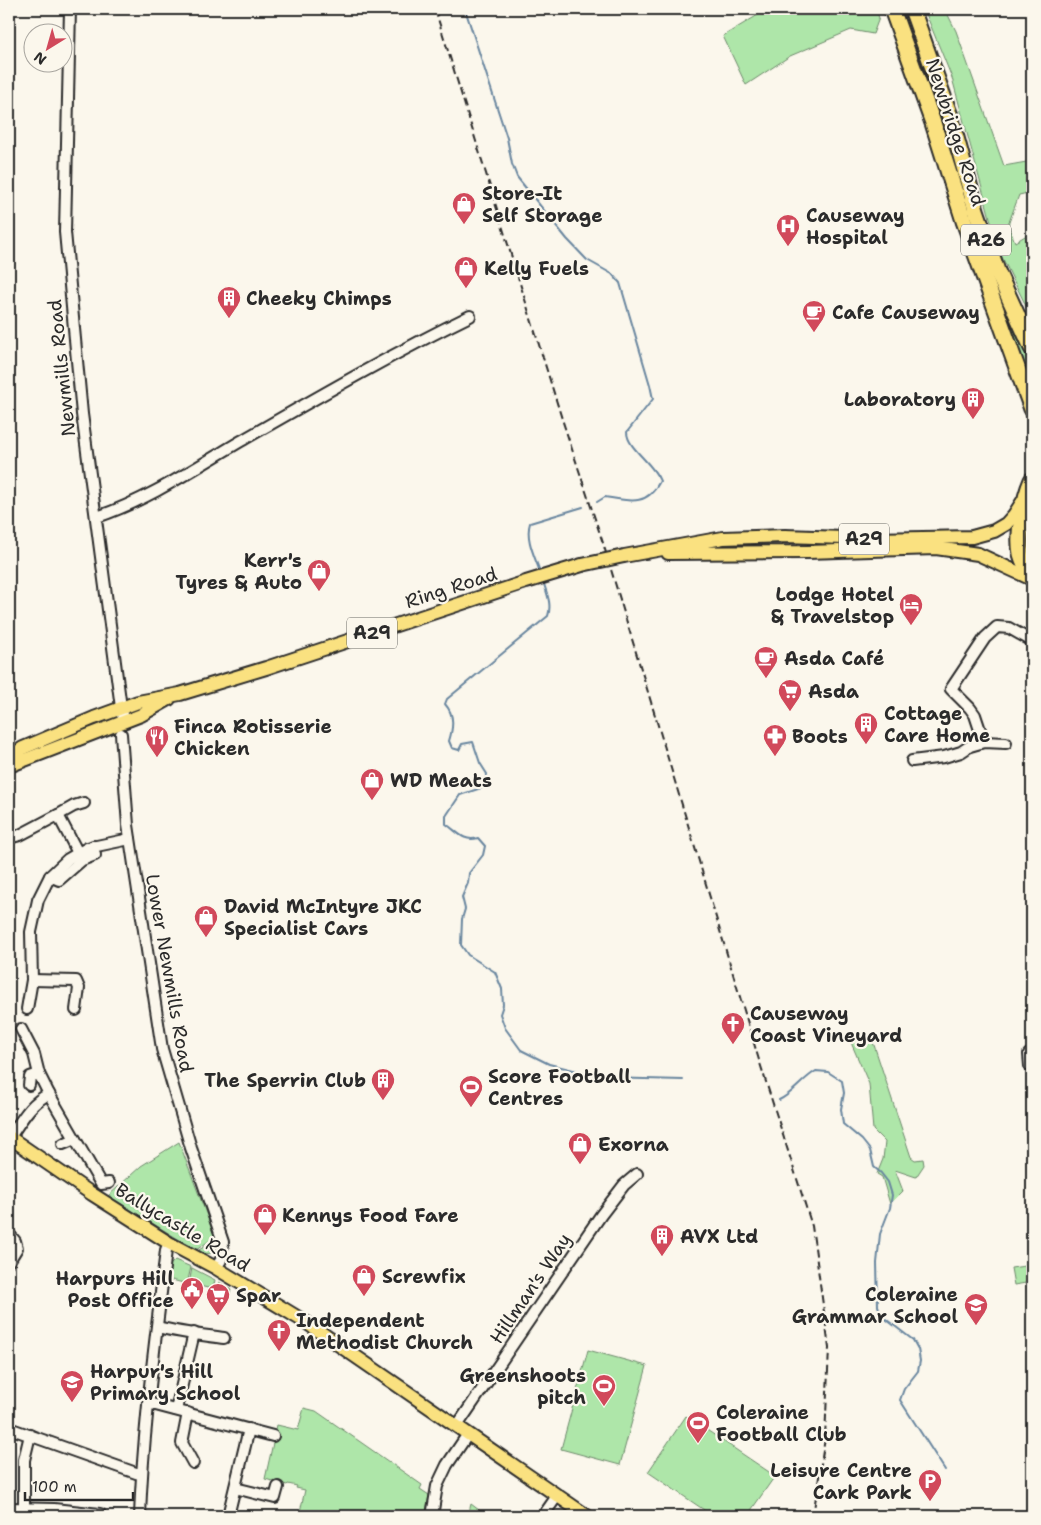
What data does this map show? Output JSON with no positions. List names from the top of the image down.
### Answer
{
  "streets": {
    "highway": ["Newbridge Road", "A26", "A29"],
    "main road": ["Ring Road", "Ballycastle Road"],
    "street": ["Newmills Road", "Lower Newmills Road", "Hillman's Way"]
  },
  "crossings": [
    ["Newmills Road", "Ring Road"],
    ["Newmills Road", "Lower Newmills Road"],
    ["A29", "Ring Road"],
    ["Ring Road", "Lower Newmills Road"],
    ["Lower Newmills Road", "Ballycastle Road"],
    ["Ballycastle Road", "Hillman's Way"]
  ],
  "places": {
    "shop": [
      "Store-It Self Storage",
      "Kelly Fuels",
      "Kerr's Tyres & Auto",
      "WD Meats",
      "David McIntyre JKC Specialist Cars",
      "Exorna",
      "Kennys Food Fare",
      "Screwfix"
    ],
    "hospital": ["Causeway Hospital"],
    "building": [
      "Cheeky Chimps",
      "Laboratory",
      "Cottage Care Home",
      "The Sperrin Club",
      "AVX Ltd"
    ],
    "cafe": ["Cafe Causeway", "Asda Café"],
    "hotel": ["Lodge Hotel & Travelstop"],
    "supermarket": ["Asda", "Spar"],
    "pharmacy": ["Boots"],
    "restaurant": ["Finca Rotisserie Chicken"],
    "church": ["Causeway Coast Vineyard", "Independent Methodist Church"],
    "sports": ["Score Football Centres", "Greenshoots pitch", "Coleraine Football Club"],
    "public building": ["Harpurs Hill Post Office"],
    "school or university": ["Coleraine Grammar School", "Harpur's Hill Primary School"],
    "parking": ["Leisure Centre Cark Park"]
  },
  "scale_bar": "100 m",
  "north": "bottom left"
}
